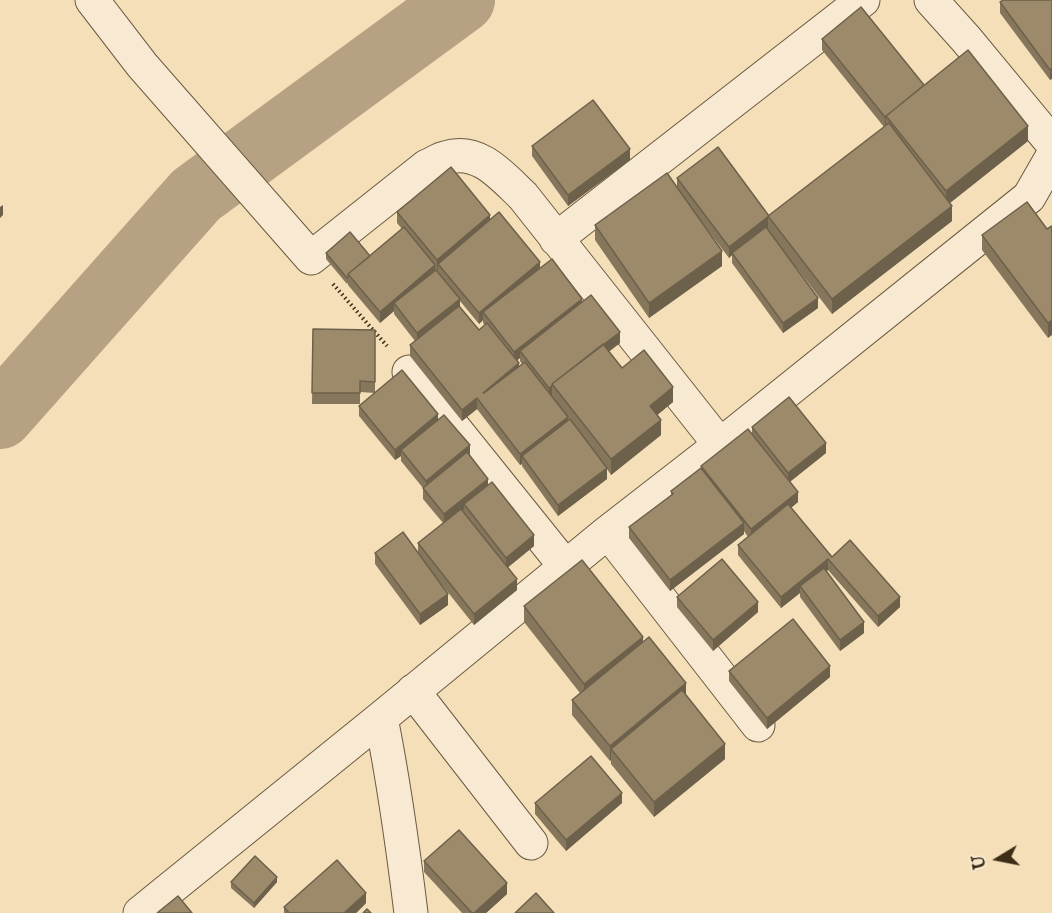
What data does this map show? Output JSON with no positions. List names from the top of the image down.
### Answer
{
  "north": "left"
}
